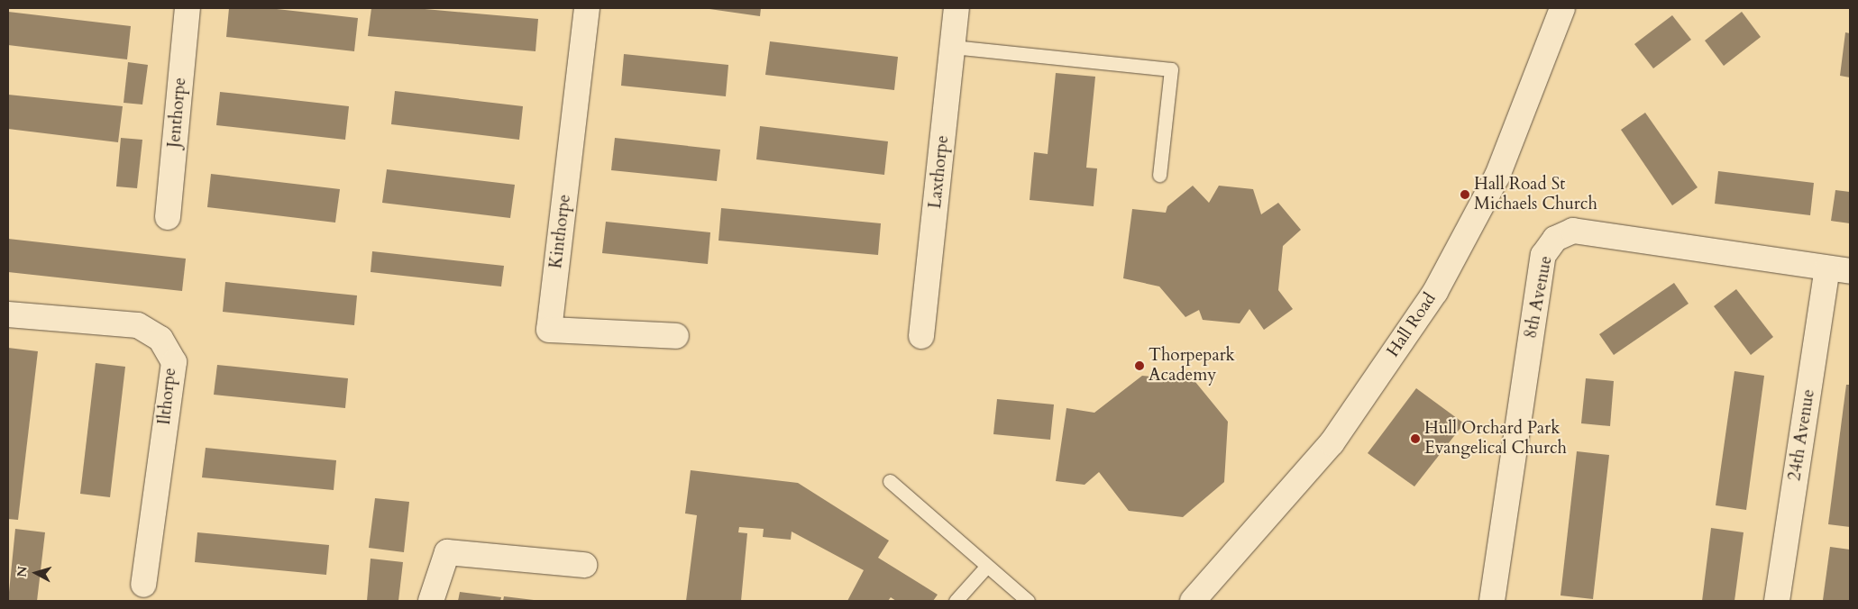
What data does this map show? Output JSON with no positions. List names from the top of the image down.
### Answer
{
  "streets": {
    "street": [
      "Jenthorpe",
      "Laxthorpe",
      "Kinthorpe",
      "8th Avenue",
      "Hall Road",
      "Ilthorpe",
      "24th Avenue"
    ]
  },
  "crossings": [
    ["8th Avenue", "24th Avenue"]
  ],
  "places": ["Hall Road St Michaels Church", "Thorpepark Academy", "Hull Orchard Park Evangelical Church"],
  "north": "left"
}
